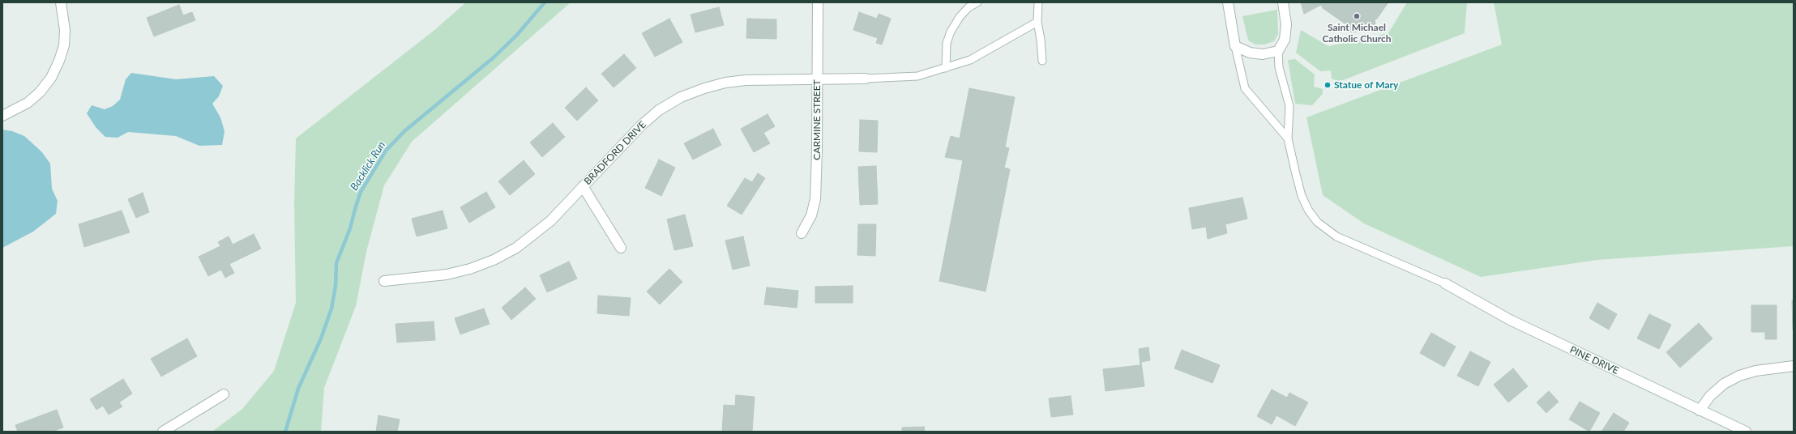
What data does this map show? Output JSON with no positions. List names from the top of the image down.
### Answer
{
  "streets": {
    "street": ["CARMINE STREET", "BRADFORD DRIVE", "PINE DRIVE"]
  },
  "crossings": [
    ["CARMINE STREET", "BRADFORD DRIVE"]
  ],
  "water": ["Backlick Run"],
  "places": ["Saint Michael Catholic Church", "Statue of Mary"]
}
